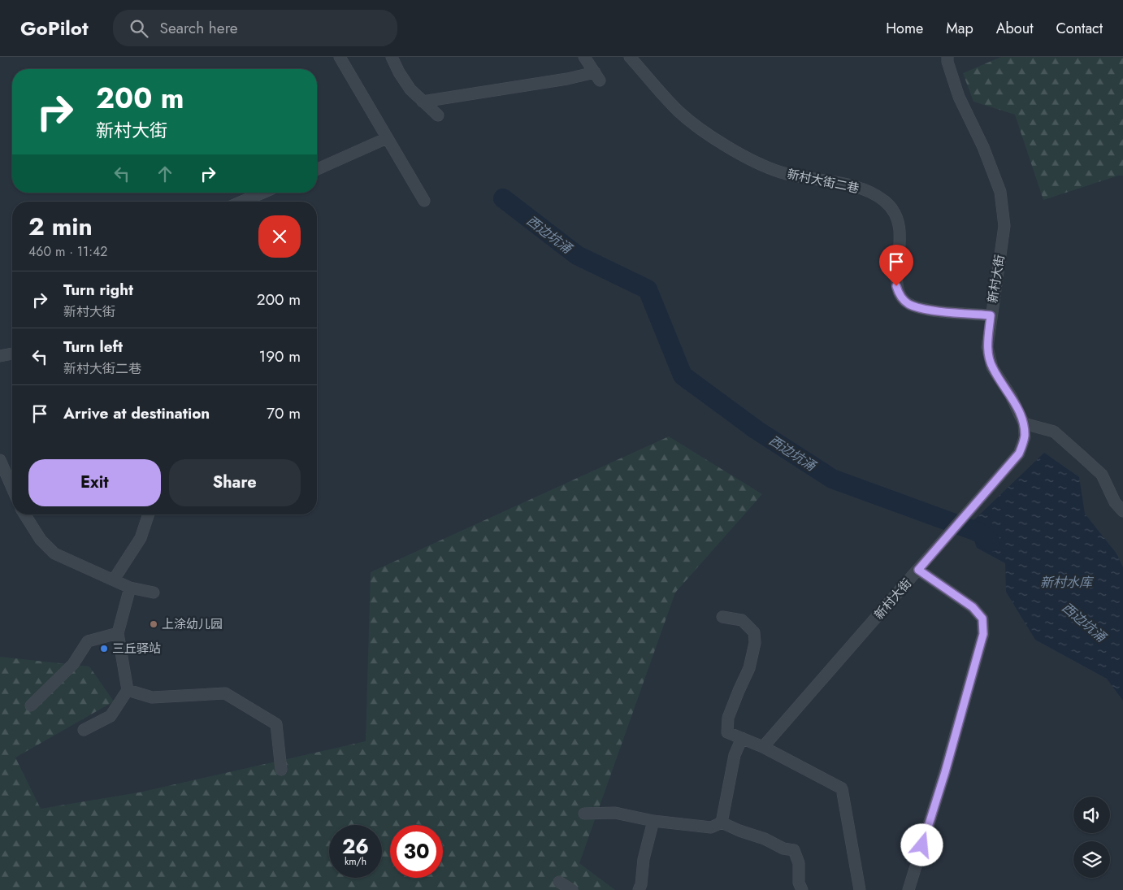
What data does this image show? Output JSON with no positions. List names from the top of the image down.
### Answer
{
  "streets": {
    "street": ["新村大街二巷", "新村大街"]
  },
  "crossings": [
    ["新村大街二巷", "新村大街"]
  ],
  "water": ["西边坑涌", "新村水库"],
  "places": ["上涂幼儿园", "三丘驿站"],
  "page": {
    "header": "GoPilot",
    "search": "Search here",
    "nav": [
      "Home",
      "Map",
      "About",
      "Contact"
    ],
    "turn": ["200 m", "新村大街"],
    "heading": ["2 min", "460 m · 11:42"],
    "list": [
      {
        "name": "Turn right",
        "note": "新村大街",
        "value": "200 m"
      },
      {
        "name": "Turn left",
        "note": "新村大街二巷",
        "value": "190 m"
      },
      {
        "name": "Arrive at destination",
        "value": "70 m"
      }
    ],
    "buttons": ["Exit", "Share"],
    "speed": "26 km/h",
    "limit": "30"
  }
}
